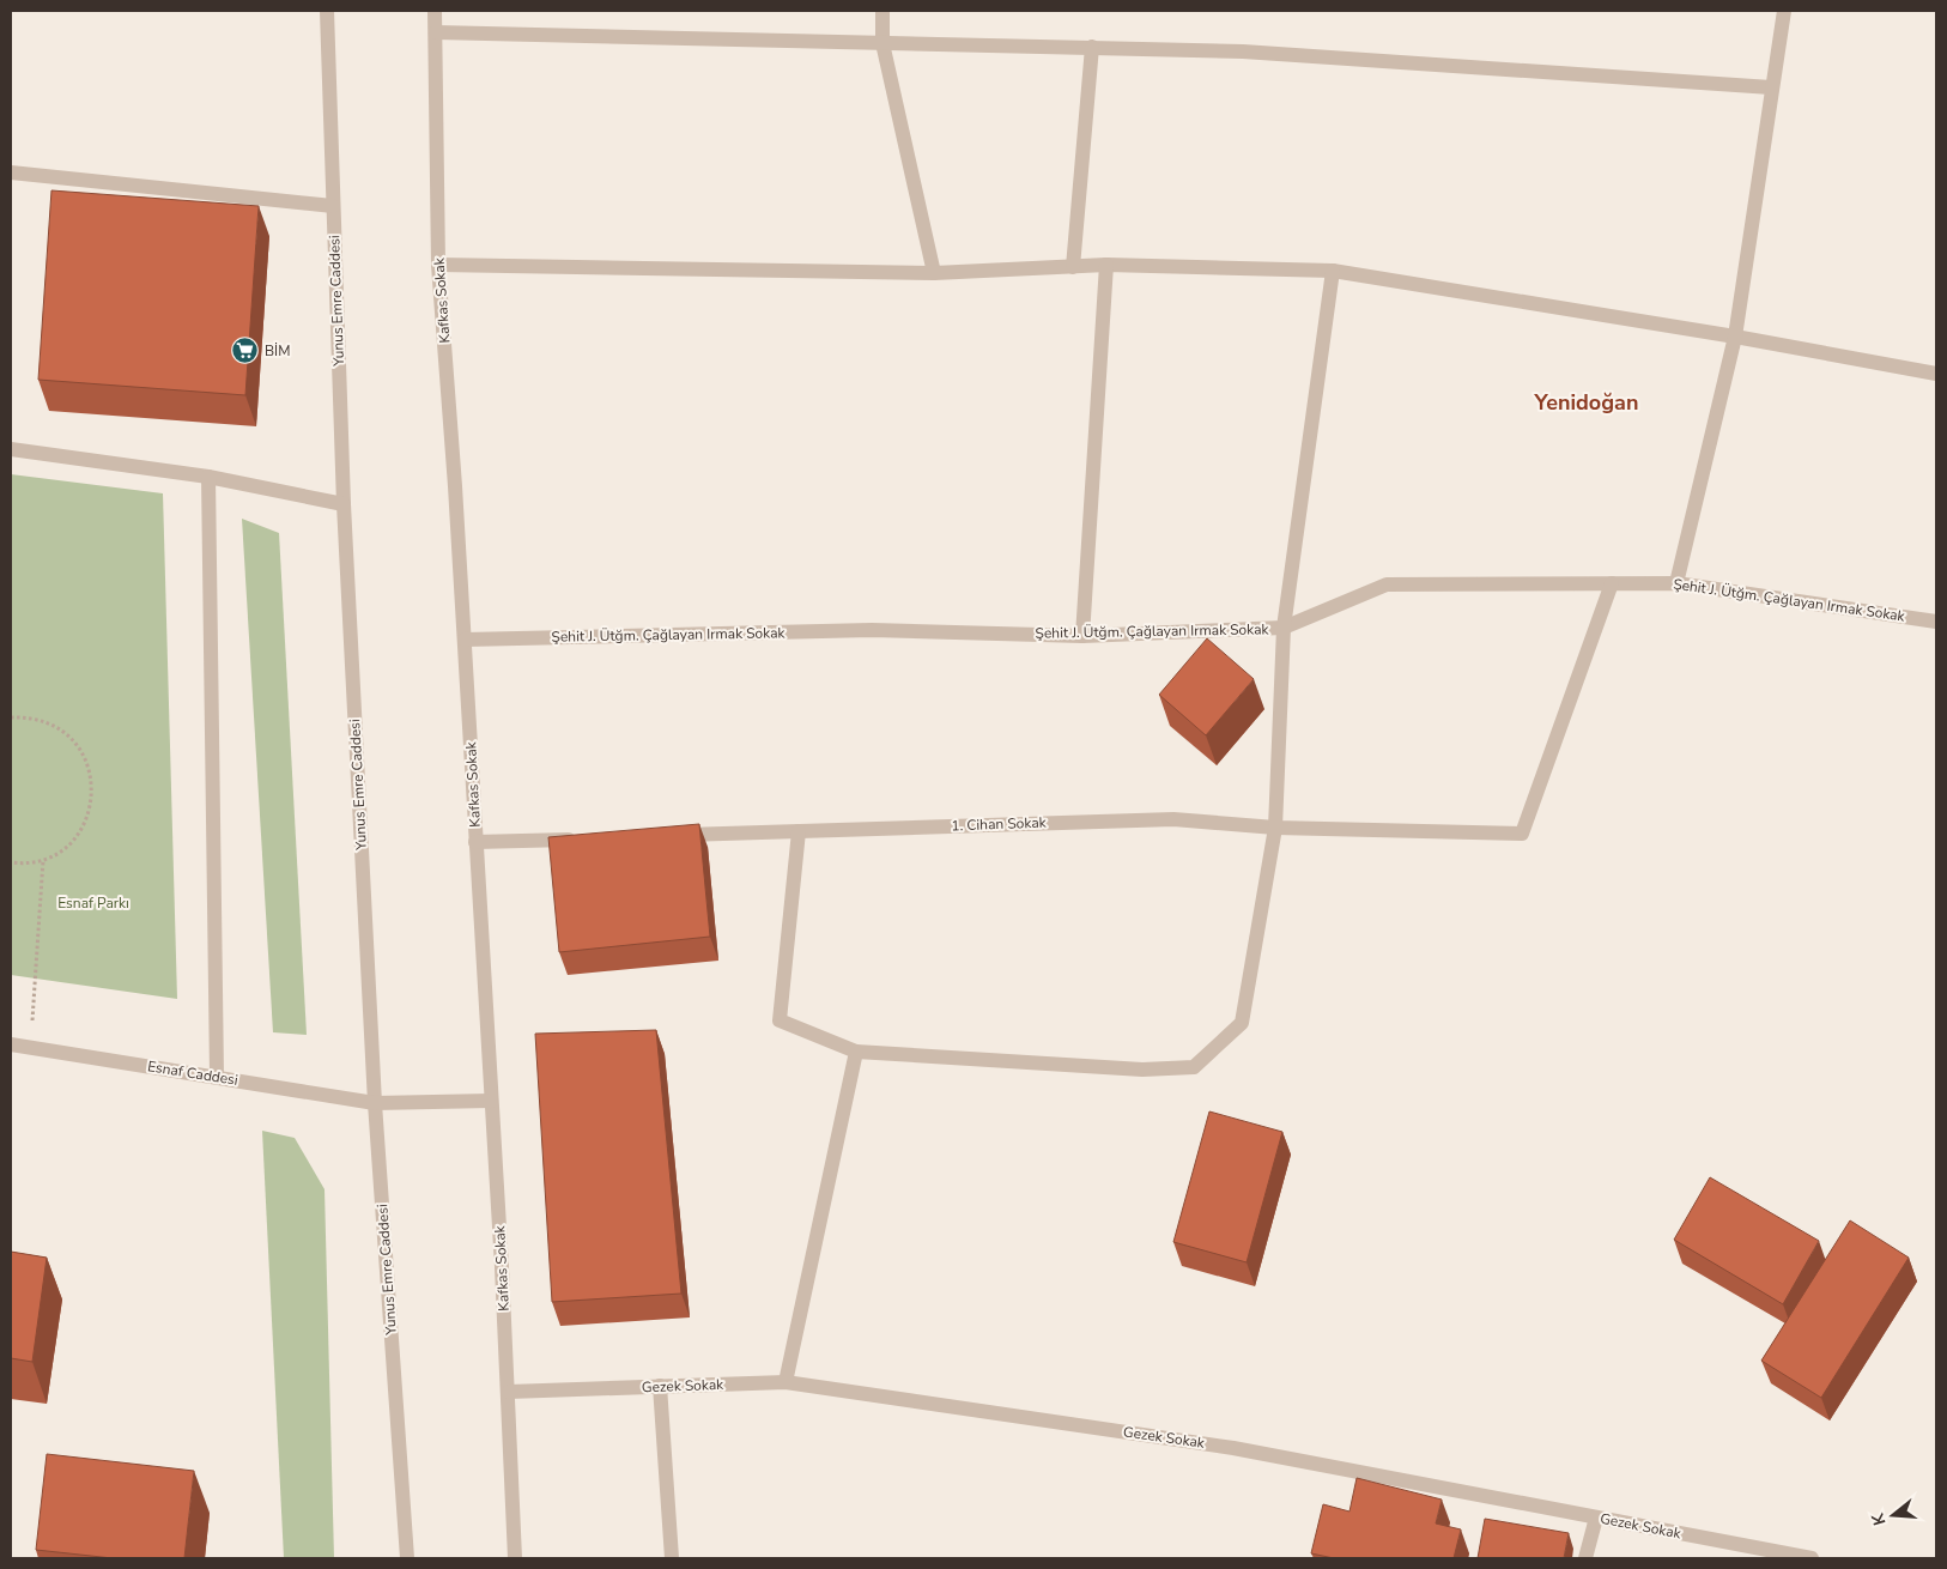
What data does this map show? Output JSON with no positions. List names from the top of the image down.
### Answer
{
  "streets": {
    "street": [
      "Yunus Emre Caddesi",
      "Kafkas Sokak",
      "Şehit J. Ütğm. Çağlayan Irmak Sokak",
      "1. Cihan Sokak",
      "Esnaf Caddesi",
      "Gezek Sokak"
    ]
  },
  "crossings": [
    ["Yunus Emre Caddesi", "Esnaf Caddesi"],
    ["Kafkas Sokak", "Şehit J. Ütğm. Çağlayan Irmak Sokak"],
    ["Kafkas Sokak", "Esnaf Caddesi"],
    ["Kafkas Sokak", "Gezek Sokak"],
    ["Şehit J. Ütğm. Çağlayan Irmak Sokak", "1. Cihan Sokak"]
  ],
  "districts": ["Yenidoğan"],
  "parks": ["Esnaf Parkı"],
  "places": {
    "supermarket": ["BİM"]
  },
  "north": "left"
}
